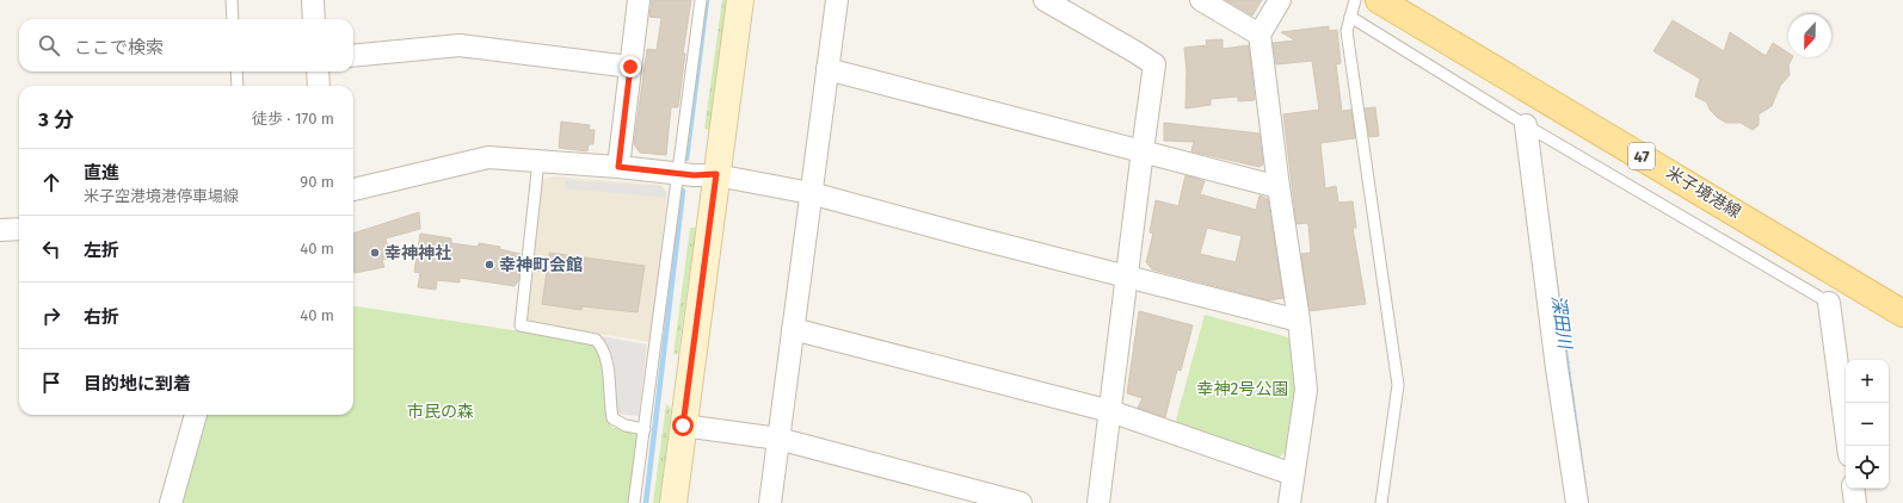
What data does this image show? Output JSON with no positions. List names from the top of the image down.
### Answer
{
  "streets": {
    "main road": ["47", "米子境港線"]
  },
  "water": ["深田川"],
  "parks": ["幸神2号公園", "市民の森"],
  "places": ["幸神神社", "幸神町会館"],
  "north": "bottom",
  "page": {
    "search": "ここで検索",
    "heading": ["3 分", "徒歩 · 170 m"],
    "list": [
      ["直進", "米子空港境港停車場線", "90 m"],
      ["左折", "40 m"],
      ["右折", "40 m"],
      "目的地に到着"
    ],
    "map_buttons": ["+", "−"]
  }
}
